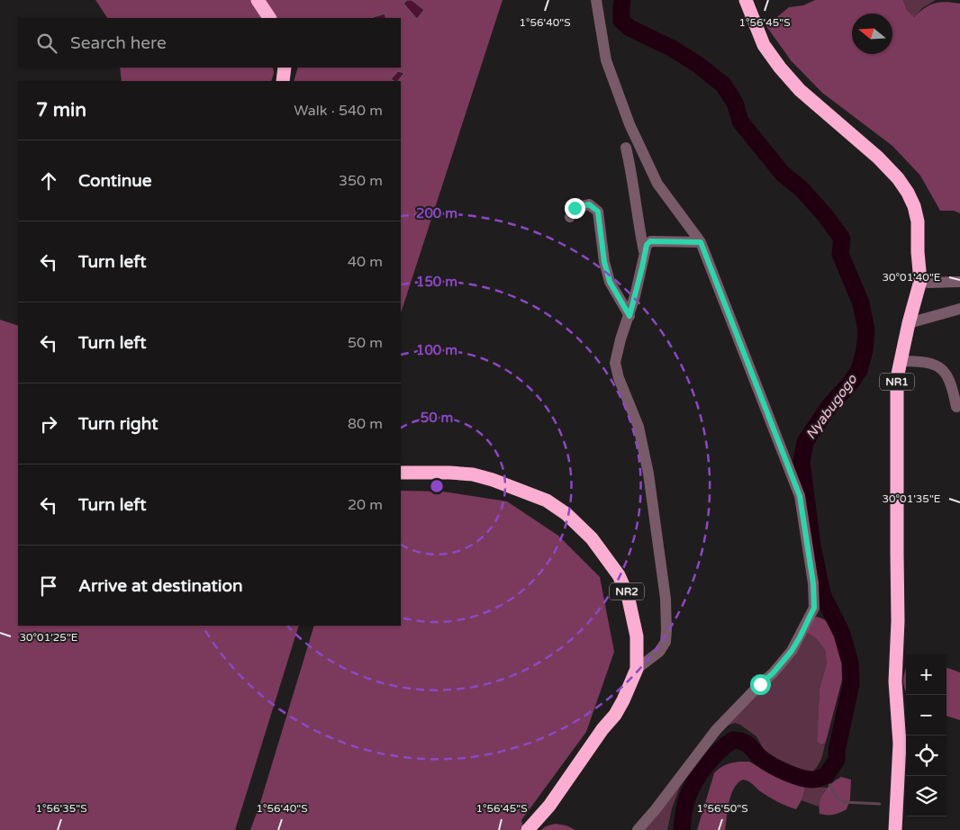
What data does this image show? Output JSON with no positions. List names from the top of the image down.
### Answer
{
  "streets": {
    "highway": ["NR1", "NR2"]
  },
  "water": ["Nyabugogo"],
  "north": "left",
  "page": {
    "search": "Search here",
    "heading": ["7 min", "Walk · 540 m"],
    "list": [
      ["Continue", "350 m"],
      ["Turn left", "40 m"],
      ["Turn left", "50 m"],
      ["Turn right", "80 m"],
      ["Turn left", "20 m"],
      "Arrive at destination"
    ],
    "map_buttons": ["+", "−"]
  },
  "coordinates": [
    "1°56'40\"S",
    "1°56'45\"S",
    "30°01'40\"E",
    "30°01'35\"E",
    "30°01'25\"E",
    "1°56'35\"S",
    "1°56'50\"S"
  ],
  "rings": [
    "200 m",
    "150 m",
    "100 m",
    "50 m"
  ]
}
